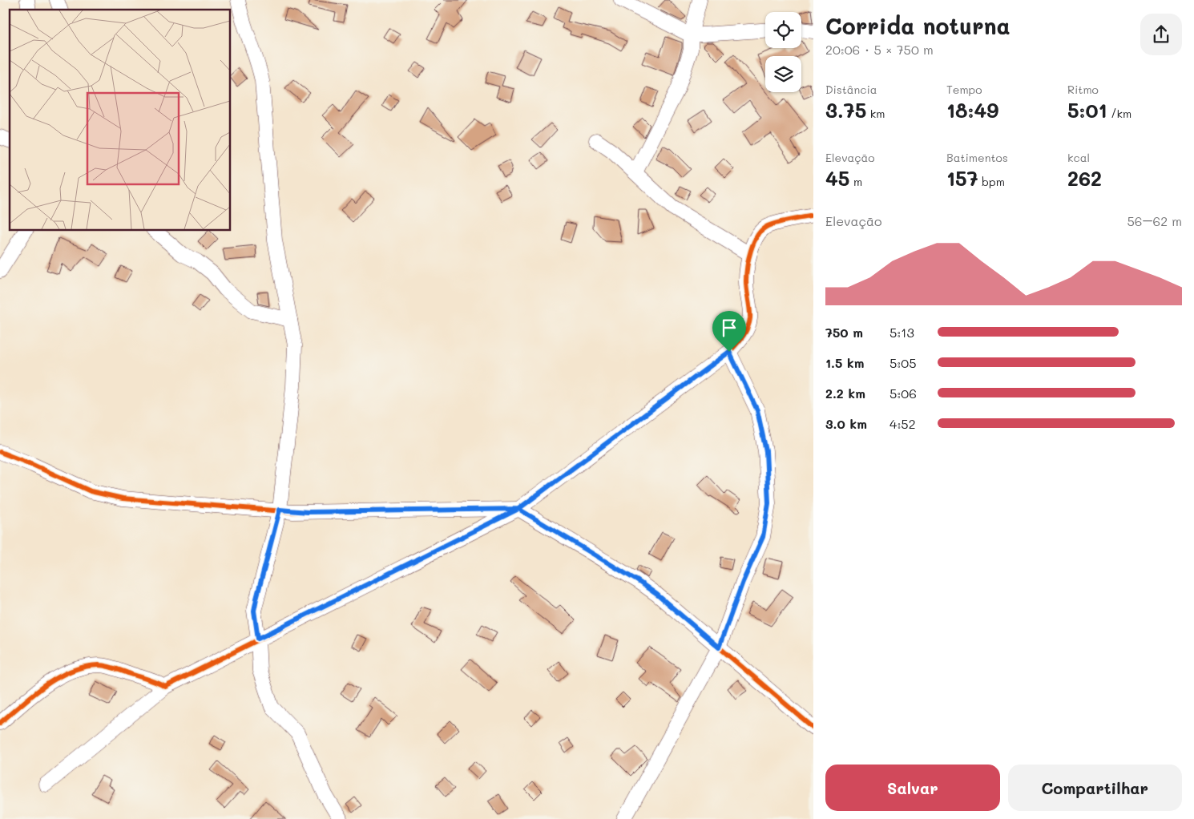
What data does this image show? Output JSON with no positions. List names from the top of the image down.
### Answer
{
  "page": {
    "heading": ["Corrida noturna", "20:06 · 5 × 750 m"],
    "stats": [
      ["Distância", "3.75 km"],
      ["Tempo", "18:49"],
      ["Ritmo", "5:01 /km"],
      ["Elevação", "45 m"],
      ["Batimentos", "157 bpm"],
      ["kcal", "262"]
    ],
    "chart": ["Elevação", "56–62 m"],
    "list": [
      {
        "name": "750 m",
        "note": "5:13"
      },
      {
        "name": "1.5 km",
        "note": "5:05"
      },
      {
        "name": "2.2 km",
        "note": "5:06"
      },
      {
        "name": "3.0 km",
        "note": "4:52"
      }
    ],
    "buttons": ["Salvar", "Compartilhar"]
  }
}
